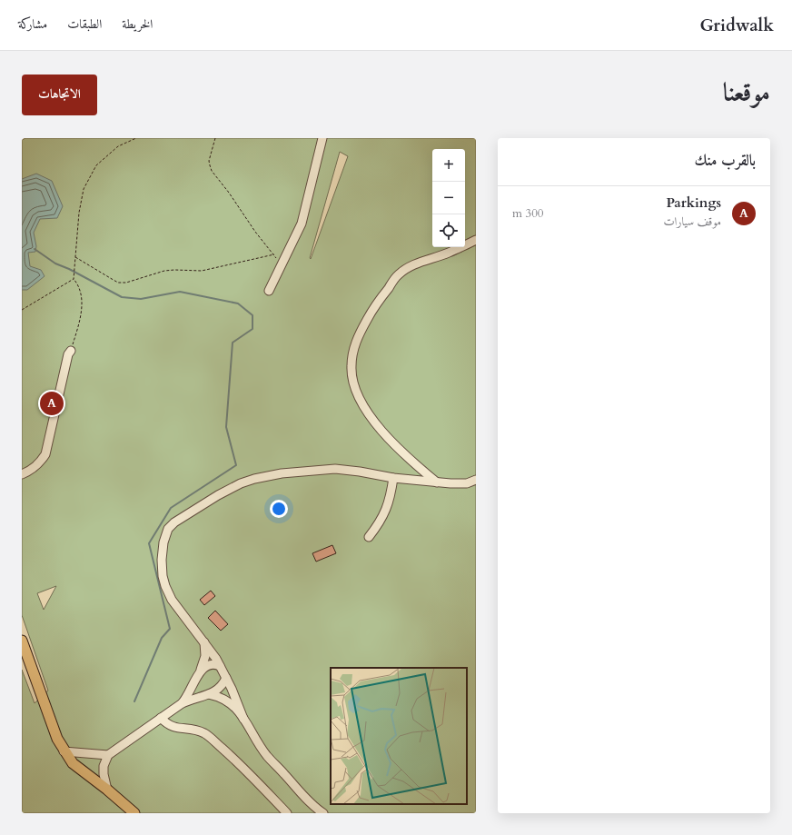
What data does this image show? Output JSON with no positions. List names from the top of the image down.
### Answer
{
  "page": {
    "header": "Gridwalk",
    "nav": ["الخريطة", "الطبقات", "مشاركة"],
    "title": "موقعنا",
    "buttons": "الاتجاهات",
    "heading": "بالقرب منك",
    "map_buttons": ["+", "−"],
    "list": [
      {
        "mark": "A",
        "name": "Parkings",
        "note": "موقف سيارات",
        "value": "300 m"
      }
    ],
    "pins": "A"
  }
}
